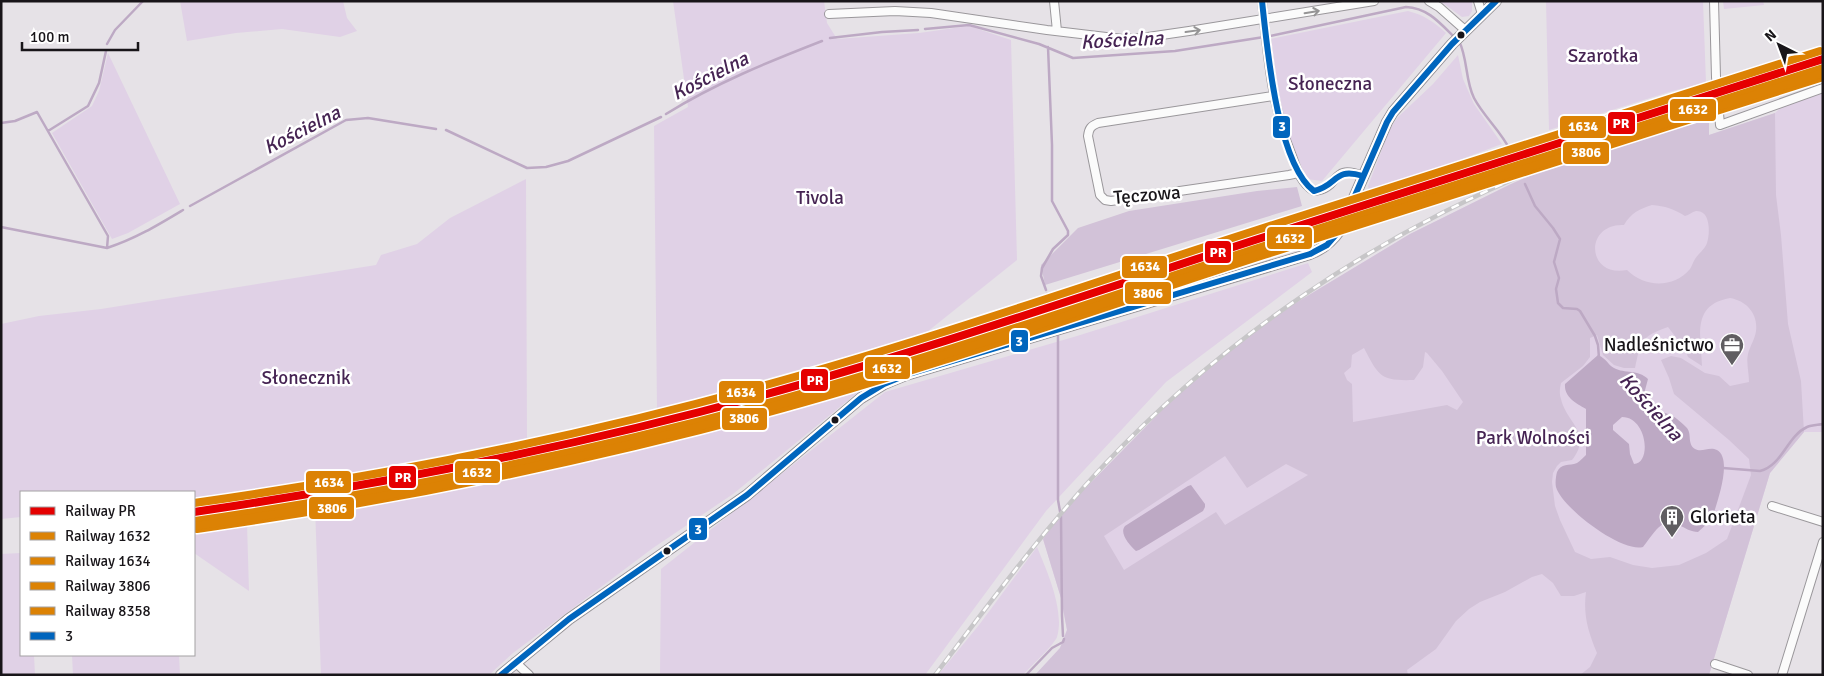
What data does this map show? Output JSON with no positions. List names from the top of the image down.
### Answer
{
  "streets": {
    "street": ["Tęczowa"]
  },
  "water": ["Kościelna"],
  "parks": [
    "Szarotka",
    "Słoneczna",
    "Tivola",
    "Słonecznik",
    "Park Wolności"
  ],
  "places": {
    "office": ["Nadleśnictwo"],
    "building": ["Glorieta"]
  },
  "lines": [
    "transit line 3",
    "rail line 1634",
    "rail line PR",
    "rail line 1632",
    "rail line 8358",
    "rail line 3806"
  ],
  "legend": [
    "Railway PR",
    "Railway 1632",
    "Railway 1634",
    "Railway 3806",
    "Railway 8358",
    "3"
  ],
  "scale_bar": "100 m",
  "north": "top left"
}
